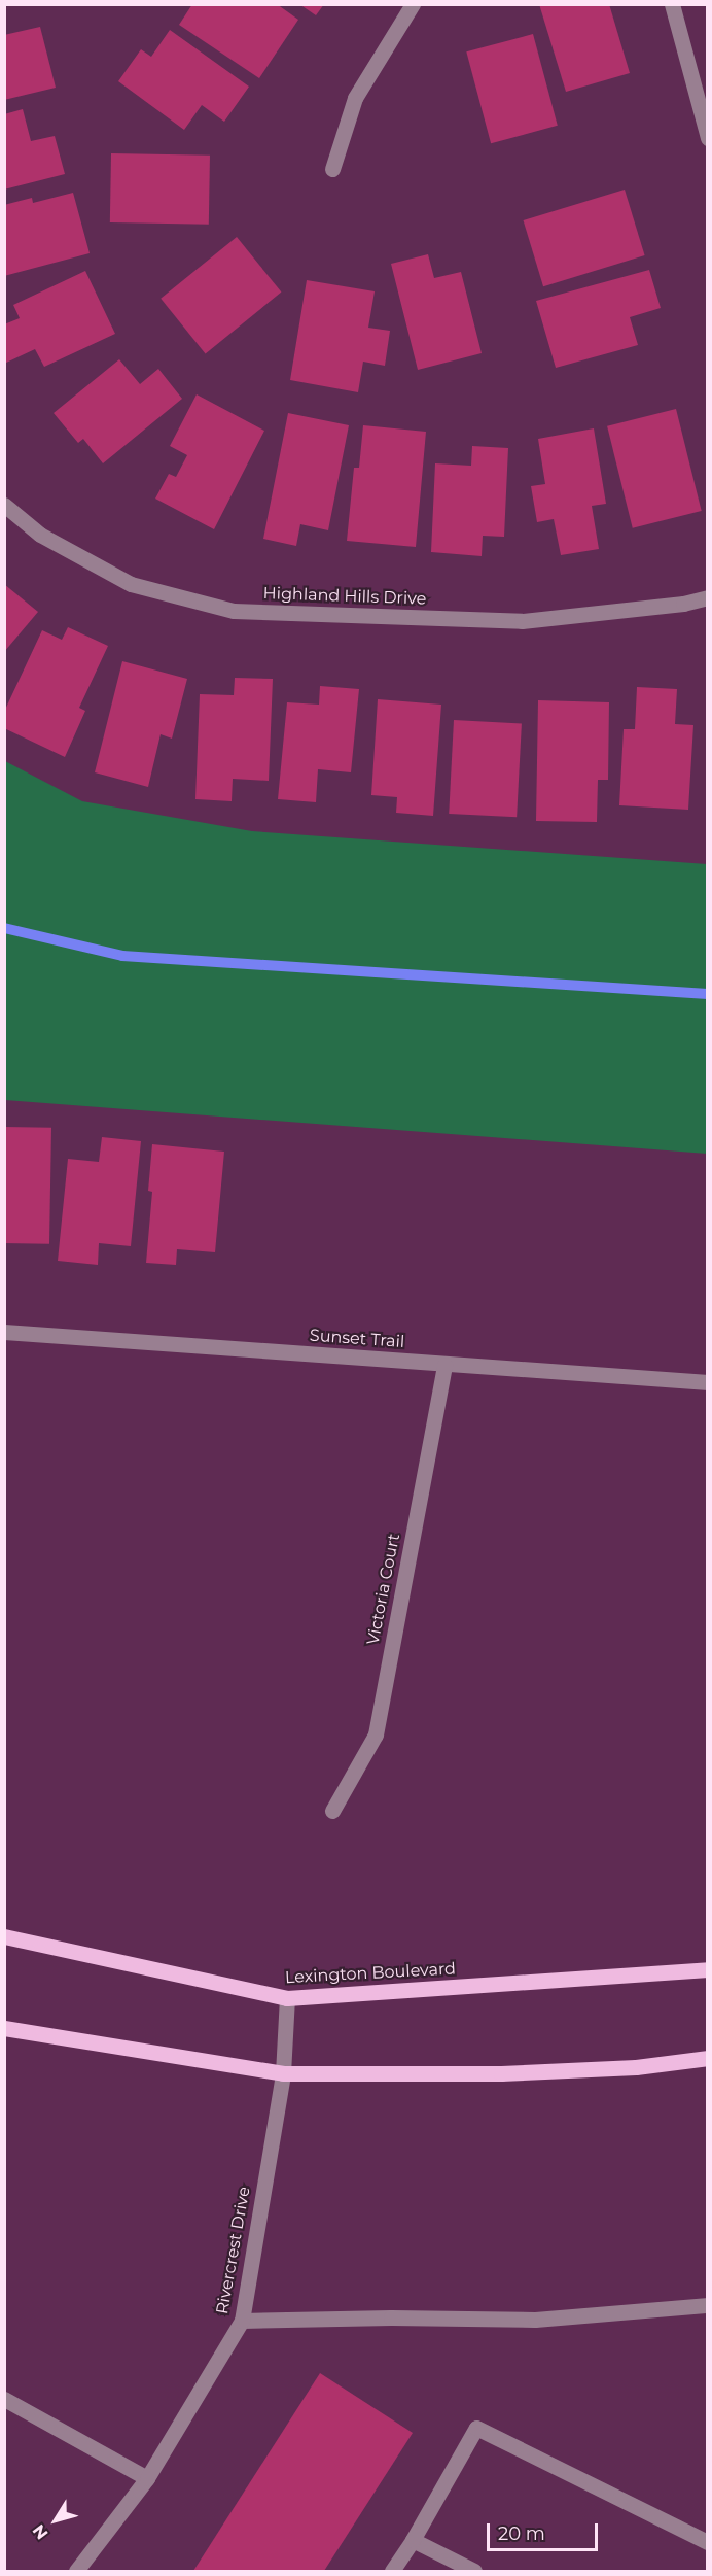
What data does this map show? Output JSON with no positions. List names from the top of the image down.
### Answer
{
  "streets": {
    "main road": ["Lexington Boulevard"],
    "street": [
      "Highland Hills Drive",
      "Sunset Trail",
      "Victoria Court",
      "Rivercrest Drive"
    ]
  },
  "crossings": [
    ["Sunset Trail", "Victoria Court"],
    ["Lexington Boulevard", "Rivercrest Drive"]
  ],
  "scale_bar": "20 m",
  "north": "bottom left"
}
